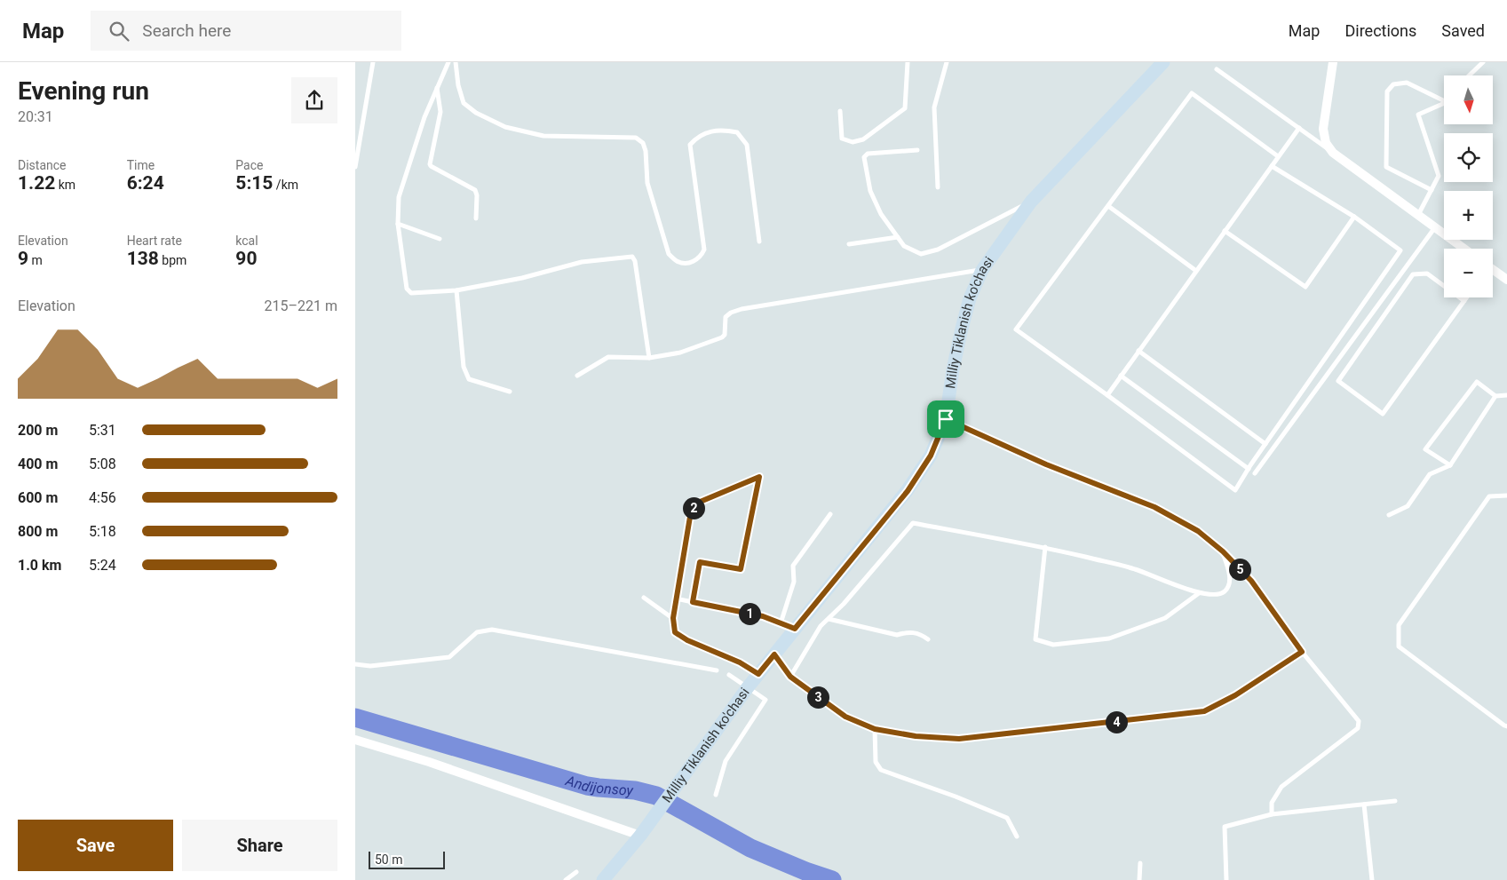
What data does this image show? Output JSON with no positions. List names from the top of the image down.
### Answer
{
  "streets": {
    "main road": ["Milliy Tiklanish ko'chasi"]
  },
  "water": ["Andijonsoy"],
  "scale_bar": "50 m",
  "north": "bottom",
  "page": {
    "header": "Map",
    "search": "Search here",
    "nav": ["Map", "Directions", "Saved"],
    "heading": ["Evening run", "20:31"],
    "map_buttons": ["+", "−"],
    "stats": [
      ["Distance", "1.22 km"],
      ["Time", "6:24"],
      ["Pace", "5:15 /km"],
      ["Elevation", "9 m"],
      ["Heart rate", "138 bpm"],
      ["kcal", "90"]
    ],
    "chart": ["Elevation", "215–221 m"],
    "list": [
      {
        "name": "200 m",
        "note": "5:31"
      },
      {
        "name": "400 m",
        "note": "5:08"
      },
      {
        "name": "600 m",
        "note": "4:56"
      },
      {
        "name": "800 m",
        "note": "5:18"
      },
      {
        "name": "1.0 km",
        "note": "5:24"
      }
    ],
    "pins": [
      "2",
      "5",
      "1",
      "3",
      "4"
    ],
    "buttons": ["Save", "Share"],
    "scale": "50 m"
  }
}
